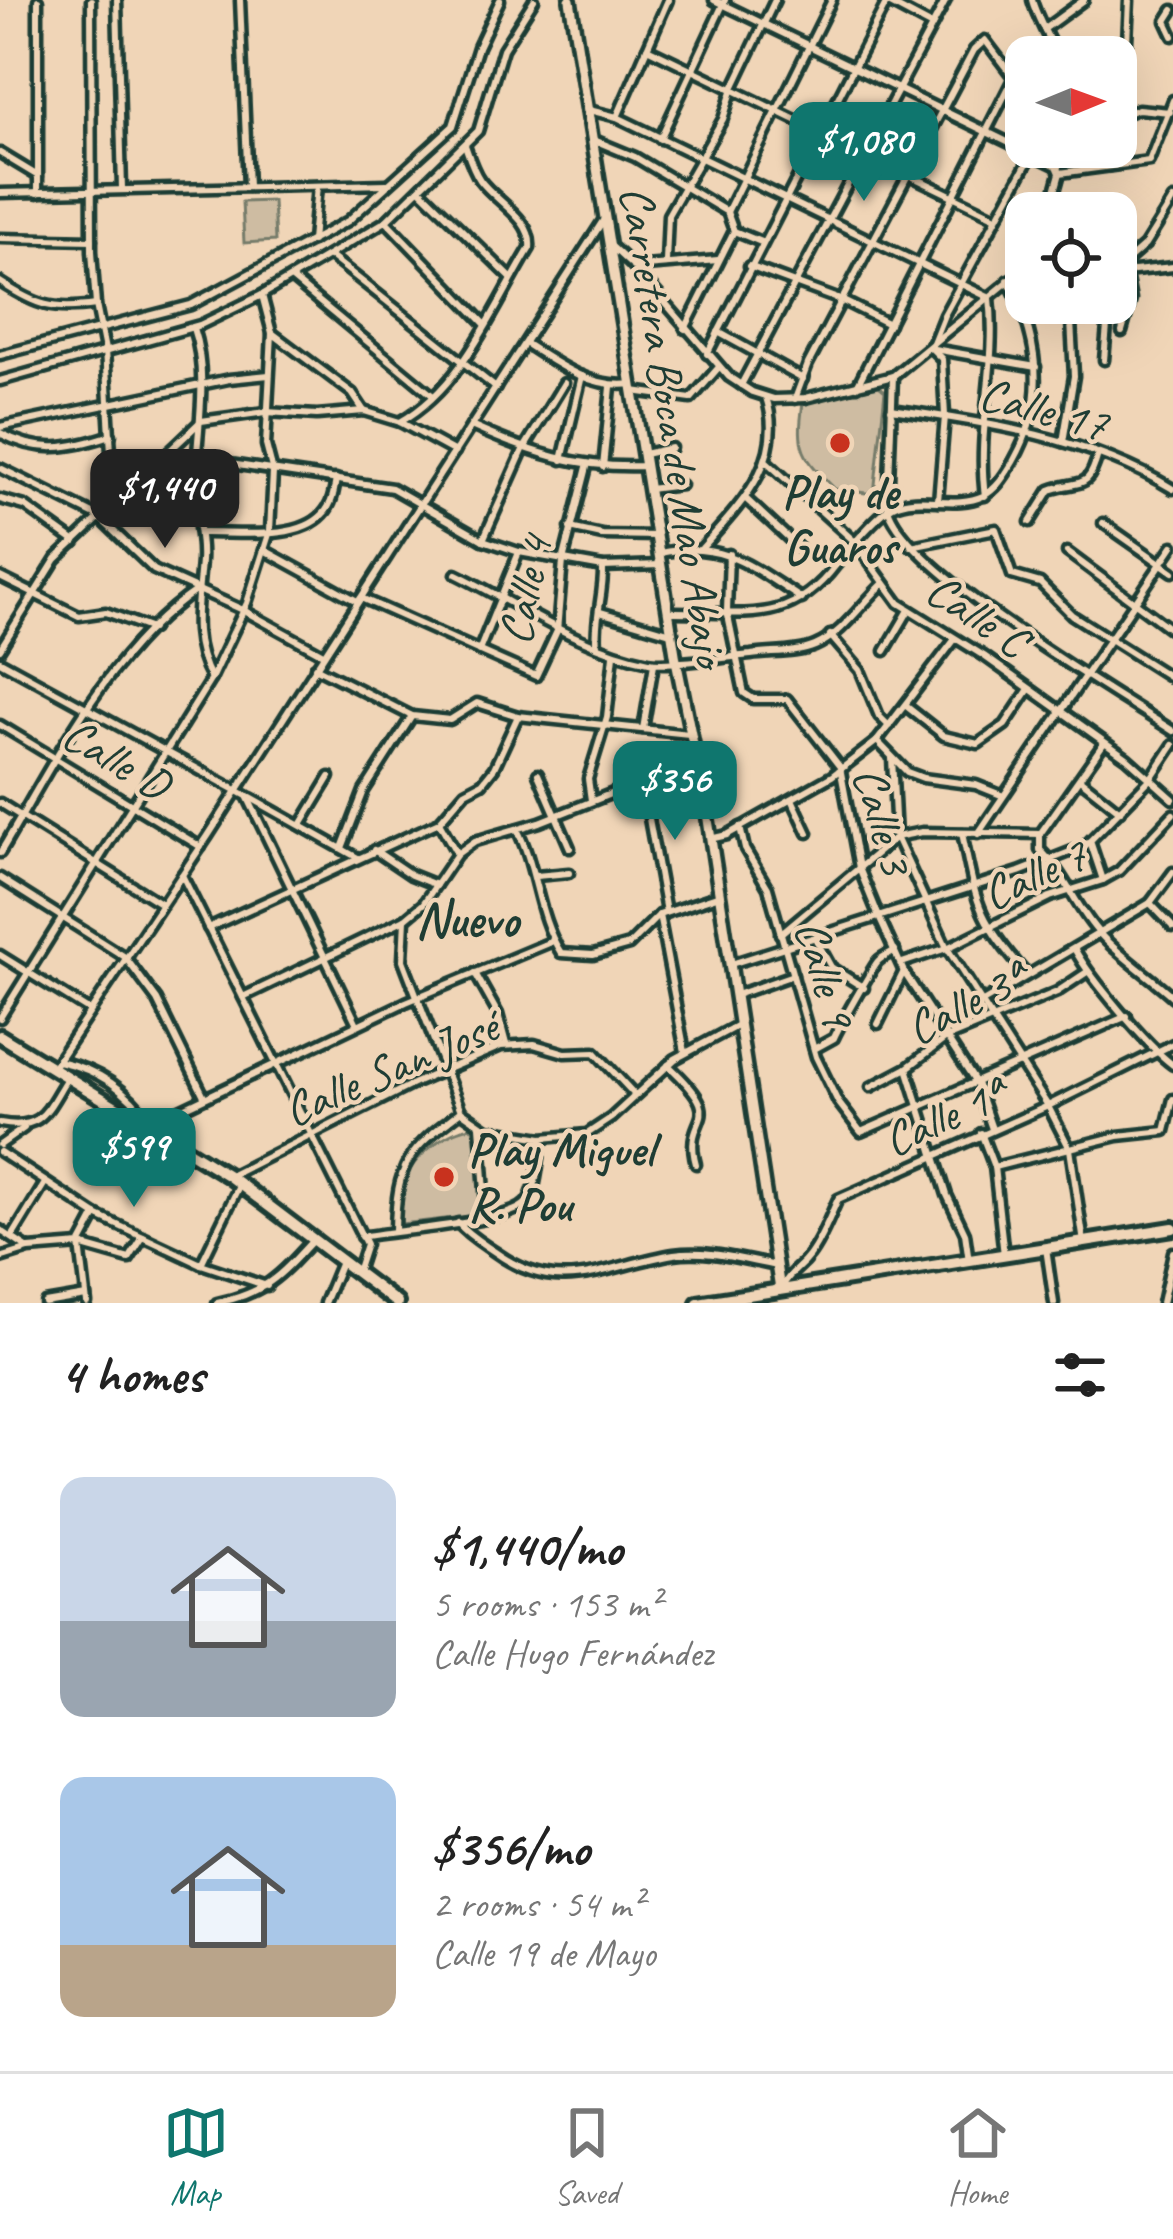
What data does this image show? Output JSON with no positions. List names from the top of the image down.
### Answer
{
  "streets": {
    "street": [
      "Calle 17",
      "Carretera Boca de Mao Abajo",
      "Calle 4",
      "Calle C",
      "Calle D",
      "Calle 3",
      "Calle 7",
      "Calle 9",
      "Calle 3ª",
      "Calle San José",
      "Calle 1ª"
    ]
  },
  "crossings": [
    ["Carretera Boca de Mao Abajo", "Calle 1ª"],
    ["Calle 3", "Calle 7"],
    ["Calle 3", "Calle 3ª"],
    ["Calle 3", "Calle 1ª"]
  ],
  "districts": ["Nuevo"],
  "places": ["Play de Guaros", "Play Miguel R. Pou"],
  "north": "right",
  "page": {
    "price": [
      "$1,080",
      "$1,440",
      "$356",
      "$599"
    ],
    "heading": "4 homes",
    "list": [
      {
        "name": "$1,440/mo",
        "note": "5 rooms · 153 m² · Calle Hugo Fernández"
      },
      {
        "name": "$356/mo",
        "note": "2 rooms · 54 m² · Calle 19 de Mayo"
      }
    ],
    "tabs": ["Map", "Saved", "Home"]
  }
}
